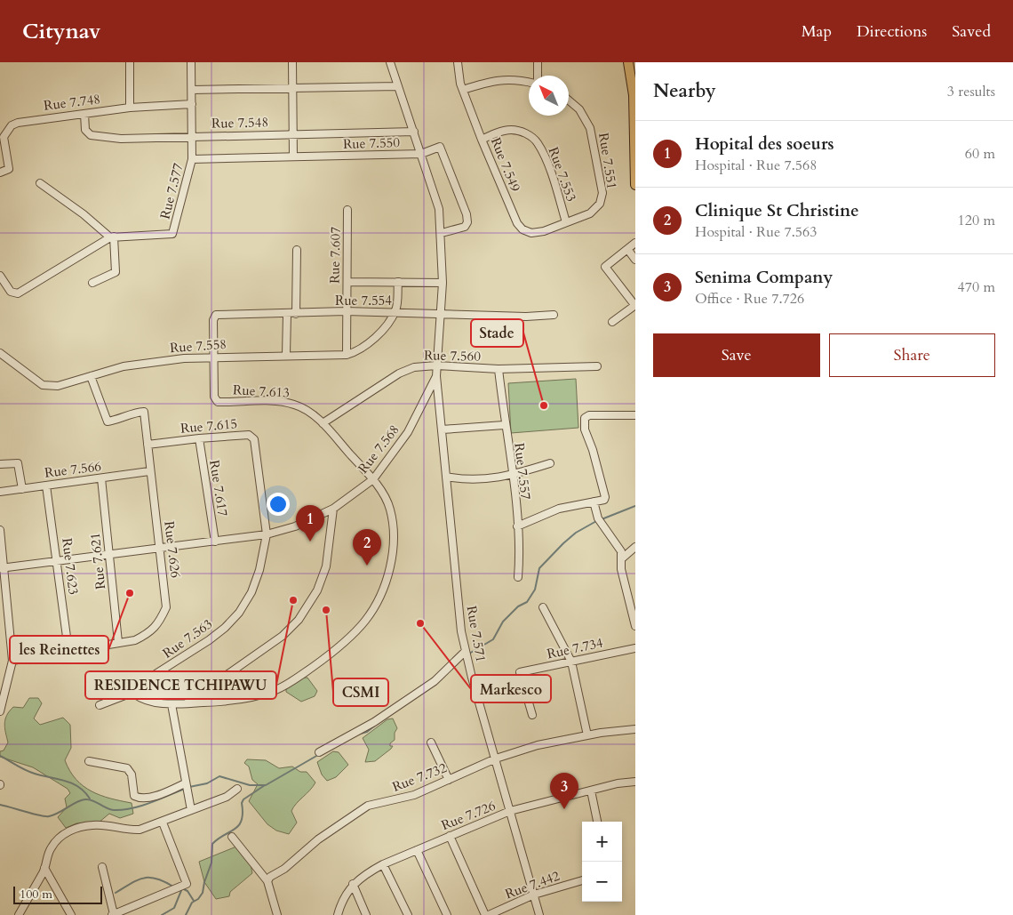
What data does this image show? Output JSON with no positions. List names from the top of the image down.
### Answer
{
  "streets": {
    "street": [
      "Rue 7.748",
      "Rue 7.548",
      "Rue 7.550",
      "Rue 7.551",
      "Rue 7.549",
      "Rue 7.553",
      "Rue 7.577",
      "Rue 7.607",
      "Rue 7.554",
      "Rue 7.558",
      "Rue 7.560",
      "Rue 7.613",
      "Rue 7.615",
      "Rue 7.568",
      "Rue 7.566",
      "Rue 7.557",
      "Rue 7.617",
      "Rue 7.626",
      "Rue 7.621",
      "Rue 7.623",
      "Rue 7.571",
      "Rue 7.563",
      "Rue 7.734",
      "Rue 7.732",
      "Rue 7.726",
      "Rue 7.442"
    ]
  },
  "crossings": [
    ["Rue 7.748", "Rue 7.548"],
    ["Rue 7.748", "Rue 7.577"],
    ["Rue 7.548", "Rue 7.577"],
    ["Rue 7.548", "Rue 7.568"],
    ["Rue 7.550", "Rue 7.577"],
    ["Rue 7.550", "Rue 7.568"],
    ["Rue 7.551", "Rue 7.549"],
    ["Rue 7.551", "Rue 7.553"],
    ["Rue 7.549", "Rue 7.553"],
    ["Rue 7.607", "Rue 7.554"],
    ["Rue 7.607", "Rue 7.558"],
    ["Rue 7.554", "Rue 7.558"],
    ["Rue 7.554", "Rue 7.613"],
    ["Rue 7.554", "Rue 7.568"],
    ["Rue 7.558", "Rue 7.613"],
    ["Rue 7.558", "Rue 7.626"],
    ["Rue 7.560", "Rue 7.613"],
    ["Rue 7.560", "Rue 7.568"],
    ["Rue 7.560", "Rue 7.557"],
    ["Rue 7.613", "Rue 7.568"],
    ["Rue 7.615", "Rue 7.568"],
    ["Rue 7.615", "Rue 7.617"],
    ["Rue 7.615", "Rue 7.626"],
    ["Rue 7.615", "Rue 7.563"],
    ["Rue 7.568", "Rue 7.617"],
    ["Rue 7.568", "Rue 7.626"],
    ["Rue 7.568", "Rue 7.621"],
    ["Rue 7.568", "Rue 7.623"],
    ["Rue 7.568", "Rue 7.571"],
    ["Rue 7.568", "Rue 7.563"],
    ["Rue 7.566", "Rue 7.626"],
    ["Rue 7.566", "Rue 7.621"],
    ["Rue 7.566", "Rue 7.623"],
    ["Rue 7.626", "Rue 7.621"],
    ["Rue 7.626", "Rue 7.623"],
    ["Rue 7.571", "Rue 7.732"],
    ["Rue 7.571", "Rue 7.726"],
    ["Rue 7.571", "Rue 7.442"]
  ],
  "places": [
    "Stade",
    "les Reinettes",
    "RESIDENCE TCHIPAWU",
    "CSMI",
    "Markesco"
  ],
  "scale_bar": "100 m",
  "north": "top left",
  "page": {
    "header": "Citynav",
    "nav": ["Map", "Directions", "Saved"],
    "heading": ["Nearby", "3 results"],
    "list": [
      {
        "mark": "1",
        "name": "Hopital des soeurs",
        "note": "Hospital · Rue 7.568",
        "value": "60 m"
      },
      {
        "mark": "2",
        "name": "Clinique St Christine",
        "note": "Hospital · Rue 7.563",
        "value": "120 m"
      },
      {
        "mark": "3",
        "name": "Senima Company",
        "note": "Office · Rue 7.726",
        "value": "470 m"
      }
    ],
    "buttons": ["Save", "Share"],
    "pins": ["1", "2", "3"],
    "map_buttons": ["+", "−"],
    "scale": "100 m"
  }
}
